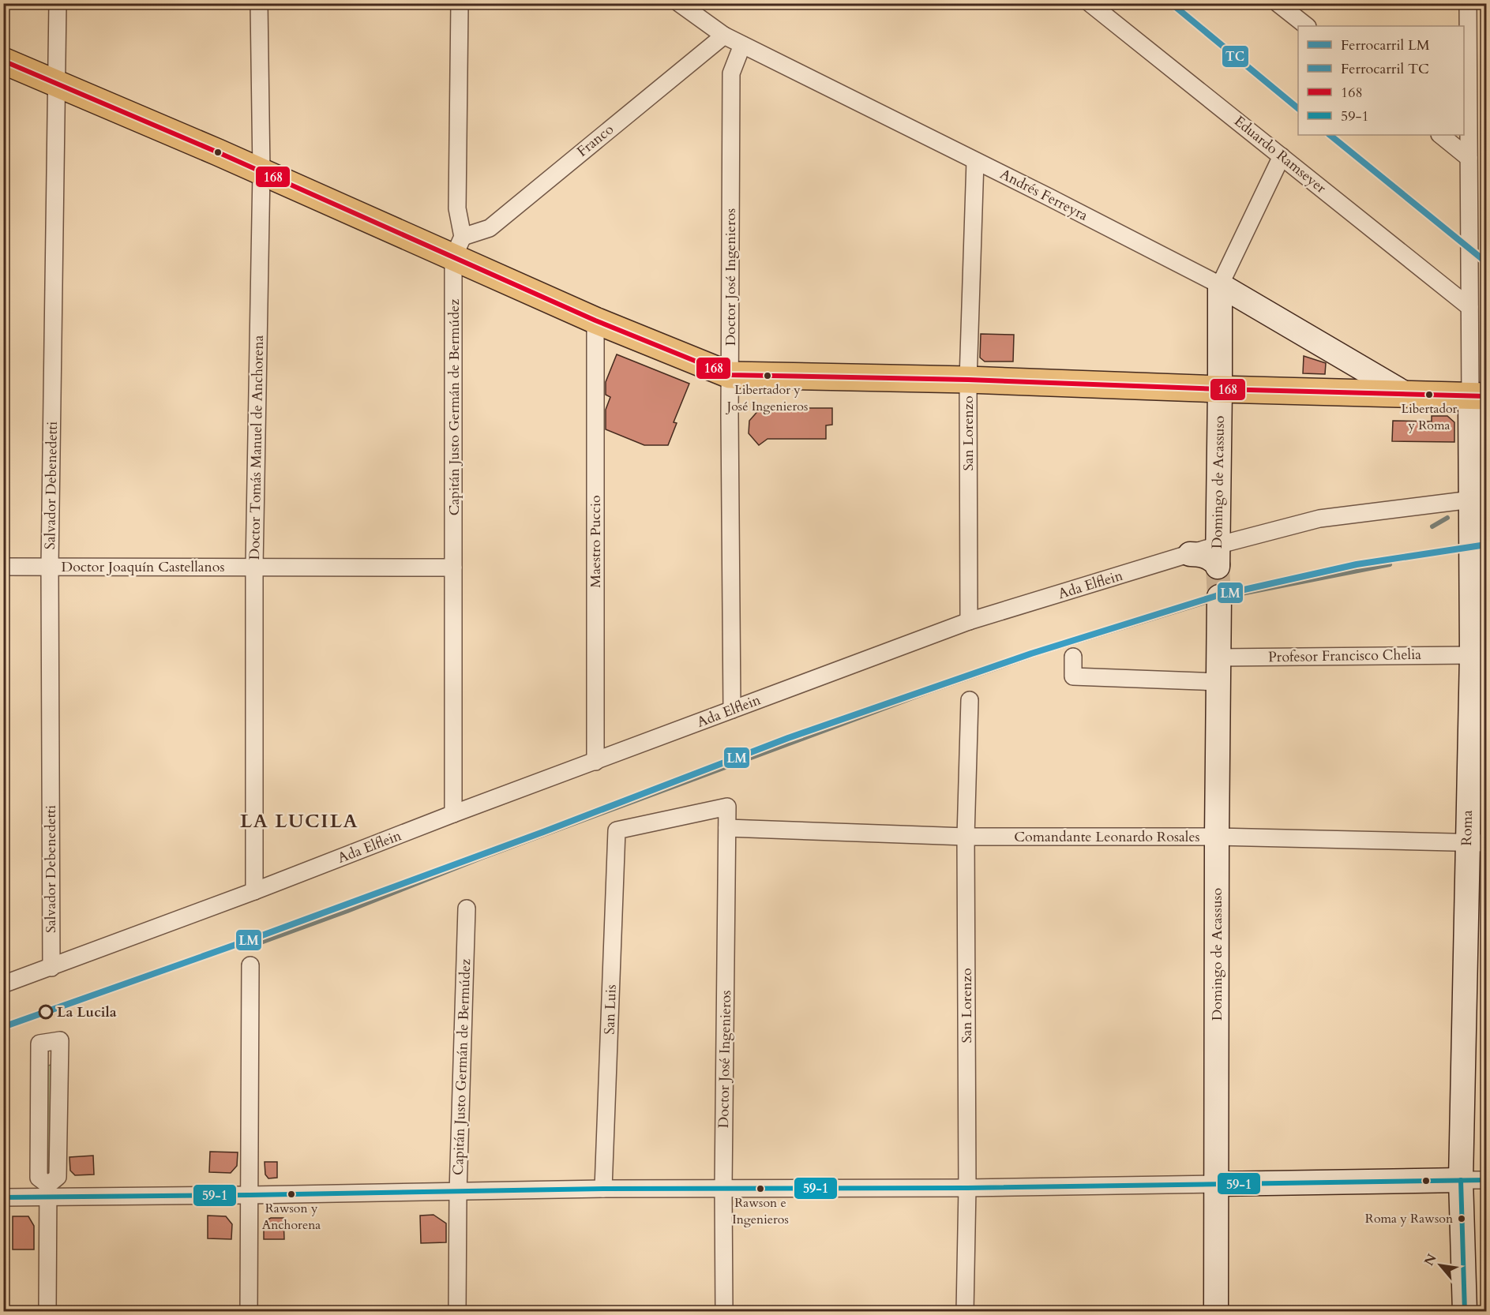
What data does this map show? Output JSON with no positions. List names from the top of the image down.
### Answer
{
  "streets": {
    "street": [
      "Franco",
      "Eduardo Ramseyer",
      "Andrés Ferreyra",
      "Doctor José Ingenieros",
      "Capitán Justo Germán de Bermúdez",
      "San Lorenzo",
      "Doctor Tomás Manuel de Anchorena",
      "Domingo de Acassuso",
      "Salvador Debenedetti",
      "Maestro Puccio",
      "Doctor Joaquín Castellanos",
      "Ada Elflein",
      "Profesor Francisco Chelia",
      "Roma",
      "Comandante Leonardo Rosales",
      "San Luis"
    ]
  },
  "crossings": [
    ["Franco", "Andrés Ferreyra"],
    ["Franco", "Capitán Justo Germán de Bermúdez"],
    ["Eduardo Ramseyer", "Domingo de Acassuso"],
    ["Eduardo Ramseyer", "Roma"],
    ["Andrés Ferreyra", "Doctor José Ingenieros"],
    ["Andrés Ferreyra", "San Lorenzo"],
    ["Andrés Ferreyra", "Domingo de Acassuso"],
    ["Doctor José Ingenieros", "Ada Elflein"],
    ["Doctor José Ingenieros", "Comandante Leonardo Rosales"],
    ["Doctor José Ingenieros", "San Luis"],
    ["Capitán Justo Germán de Bermúdez", "Doctor Joaquín Castellanos"],
    ["Capitán Justo Germán de Bermúdez", "Ada Elflein"],
    ["San Lorenzo", "Ada Elflein"],
    ["San Lorenzo", "Comandante Leonardo Rosales"],
    ["Doctor Tomás Manuel de Anchorena", "Doctor Joaquín Castellanos"],
    ["Doctor Tomás Manuel de Anchorena", "Ada Elflein"],
    ["Domingo de Acassuso", "Profesor Francisco Chelia"],
    ["Domingo de Acassuso", "Comandante Leonardo Rosales"],
    ["Salvador Debenedetti", "Doctor Joaquín Castellanos"],
    ["Salvador Debenedetti", "Ada Elflein"],
    ["Maestro Puccio", "Ada Elflein"],
    ["Profesor Francisco Chelia", "Roma"],
    ["Roma", "Comandante Leonardo Rosales"]
  ],
  "districts": ["LA LUCILA"],
  "places": [
    "Libertador y José Ingenieros",
    "Libertador y Roma",
    "La Lucila",
    "Rawson e Ingenieros",
    "Rawson y Anchorena",
    "Roma y Rawson"
  ],
  "lines": [
    "rail line TC",
    "transit line 168",
    "rail line LM",
    "transit line 59-1"
  ],
  "legend": [
    "Ferrocarril LM",
    "Ferrocarril TC",
    "168",
    "59-1"
  ],
  "north": "top left"
}
